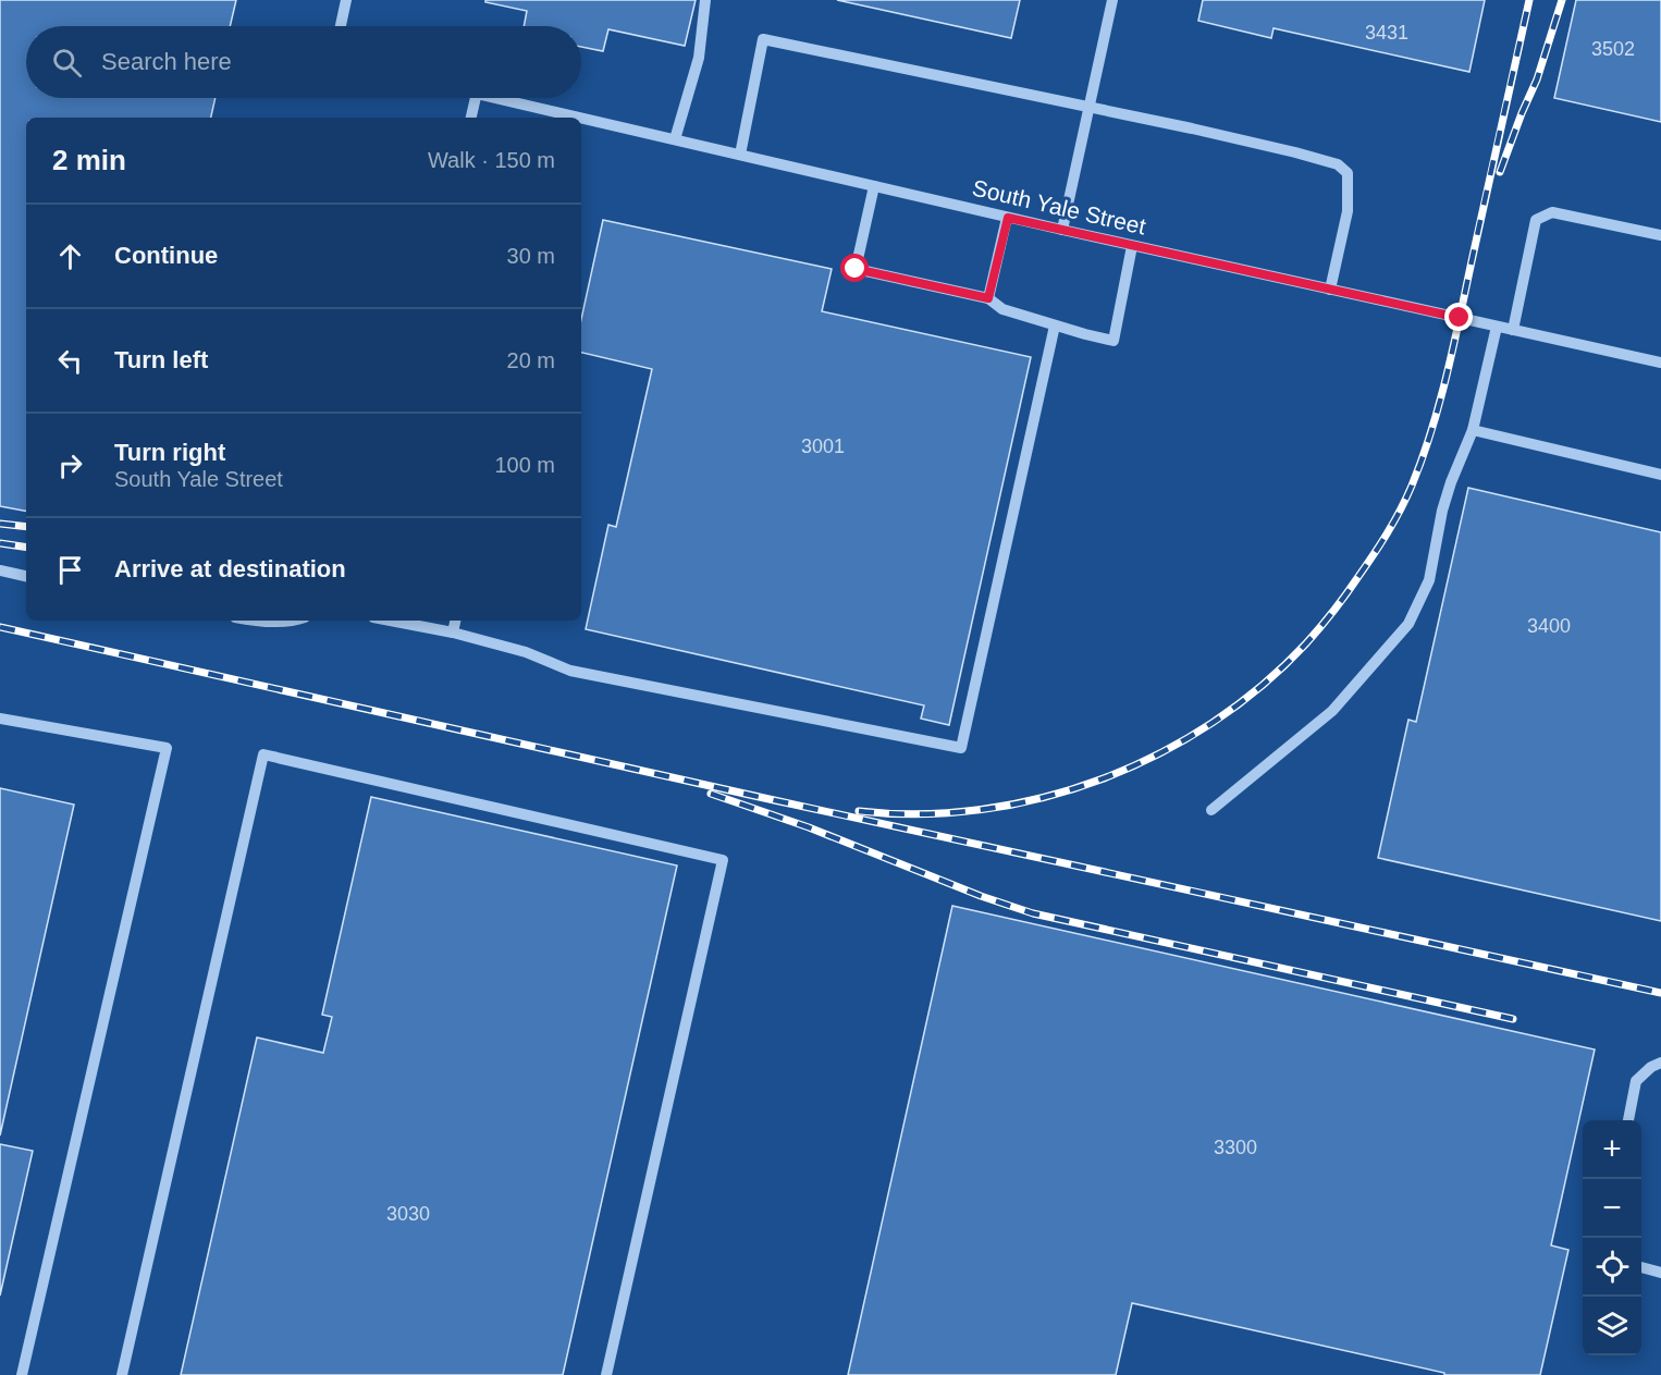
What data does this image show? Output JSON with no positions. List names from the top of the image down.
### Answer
{
  "streets": {
    "street": ["South Yale Street"]
  },
  "house_numbers": [
    "3431",
    "3502",
    "3001",
    "3400",
    "3300",
    "3030"
  ],
  "page": {
    "search": "Search here",
    "heading": ["2 min", "Walk · 150 m"],
    "list": [
      ["Continue", "30 m"],
      ["Turn left", "20 m"],
      ["Turn right", "South Yale Street", "100 m"],
      "Arrive at destination"
    ],
    "map_buttons": ["+", "−"]
  }
}
